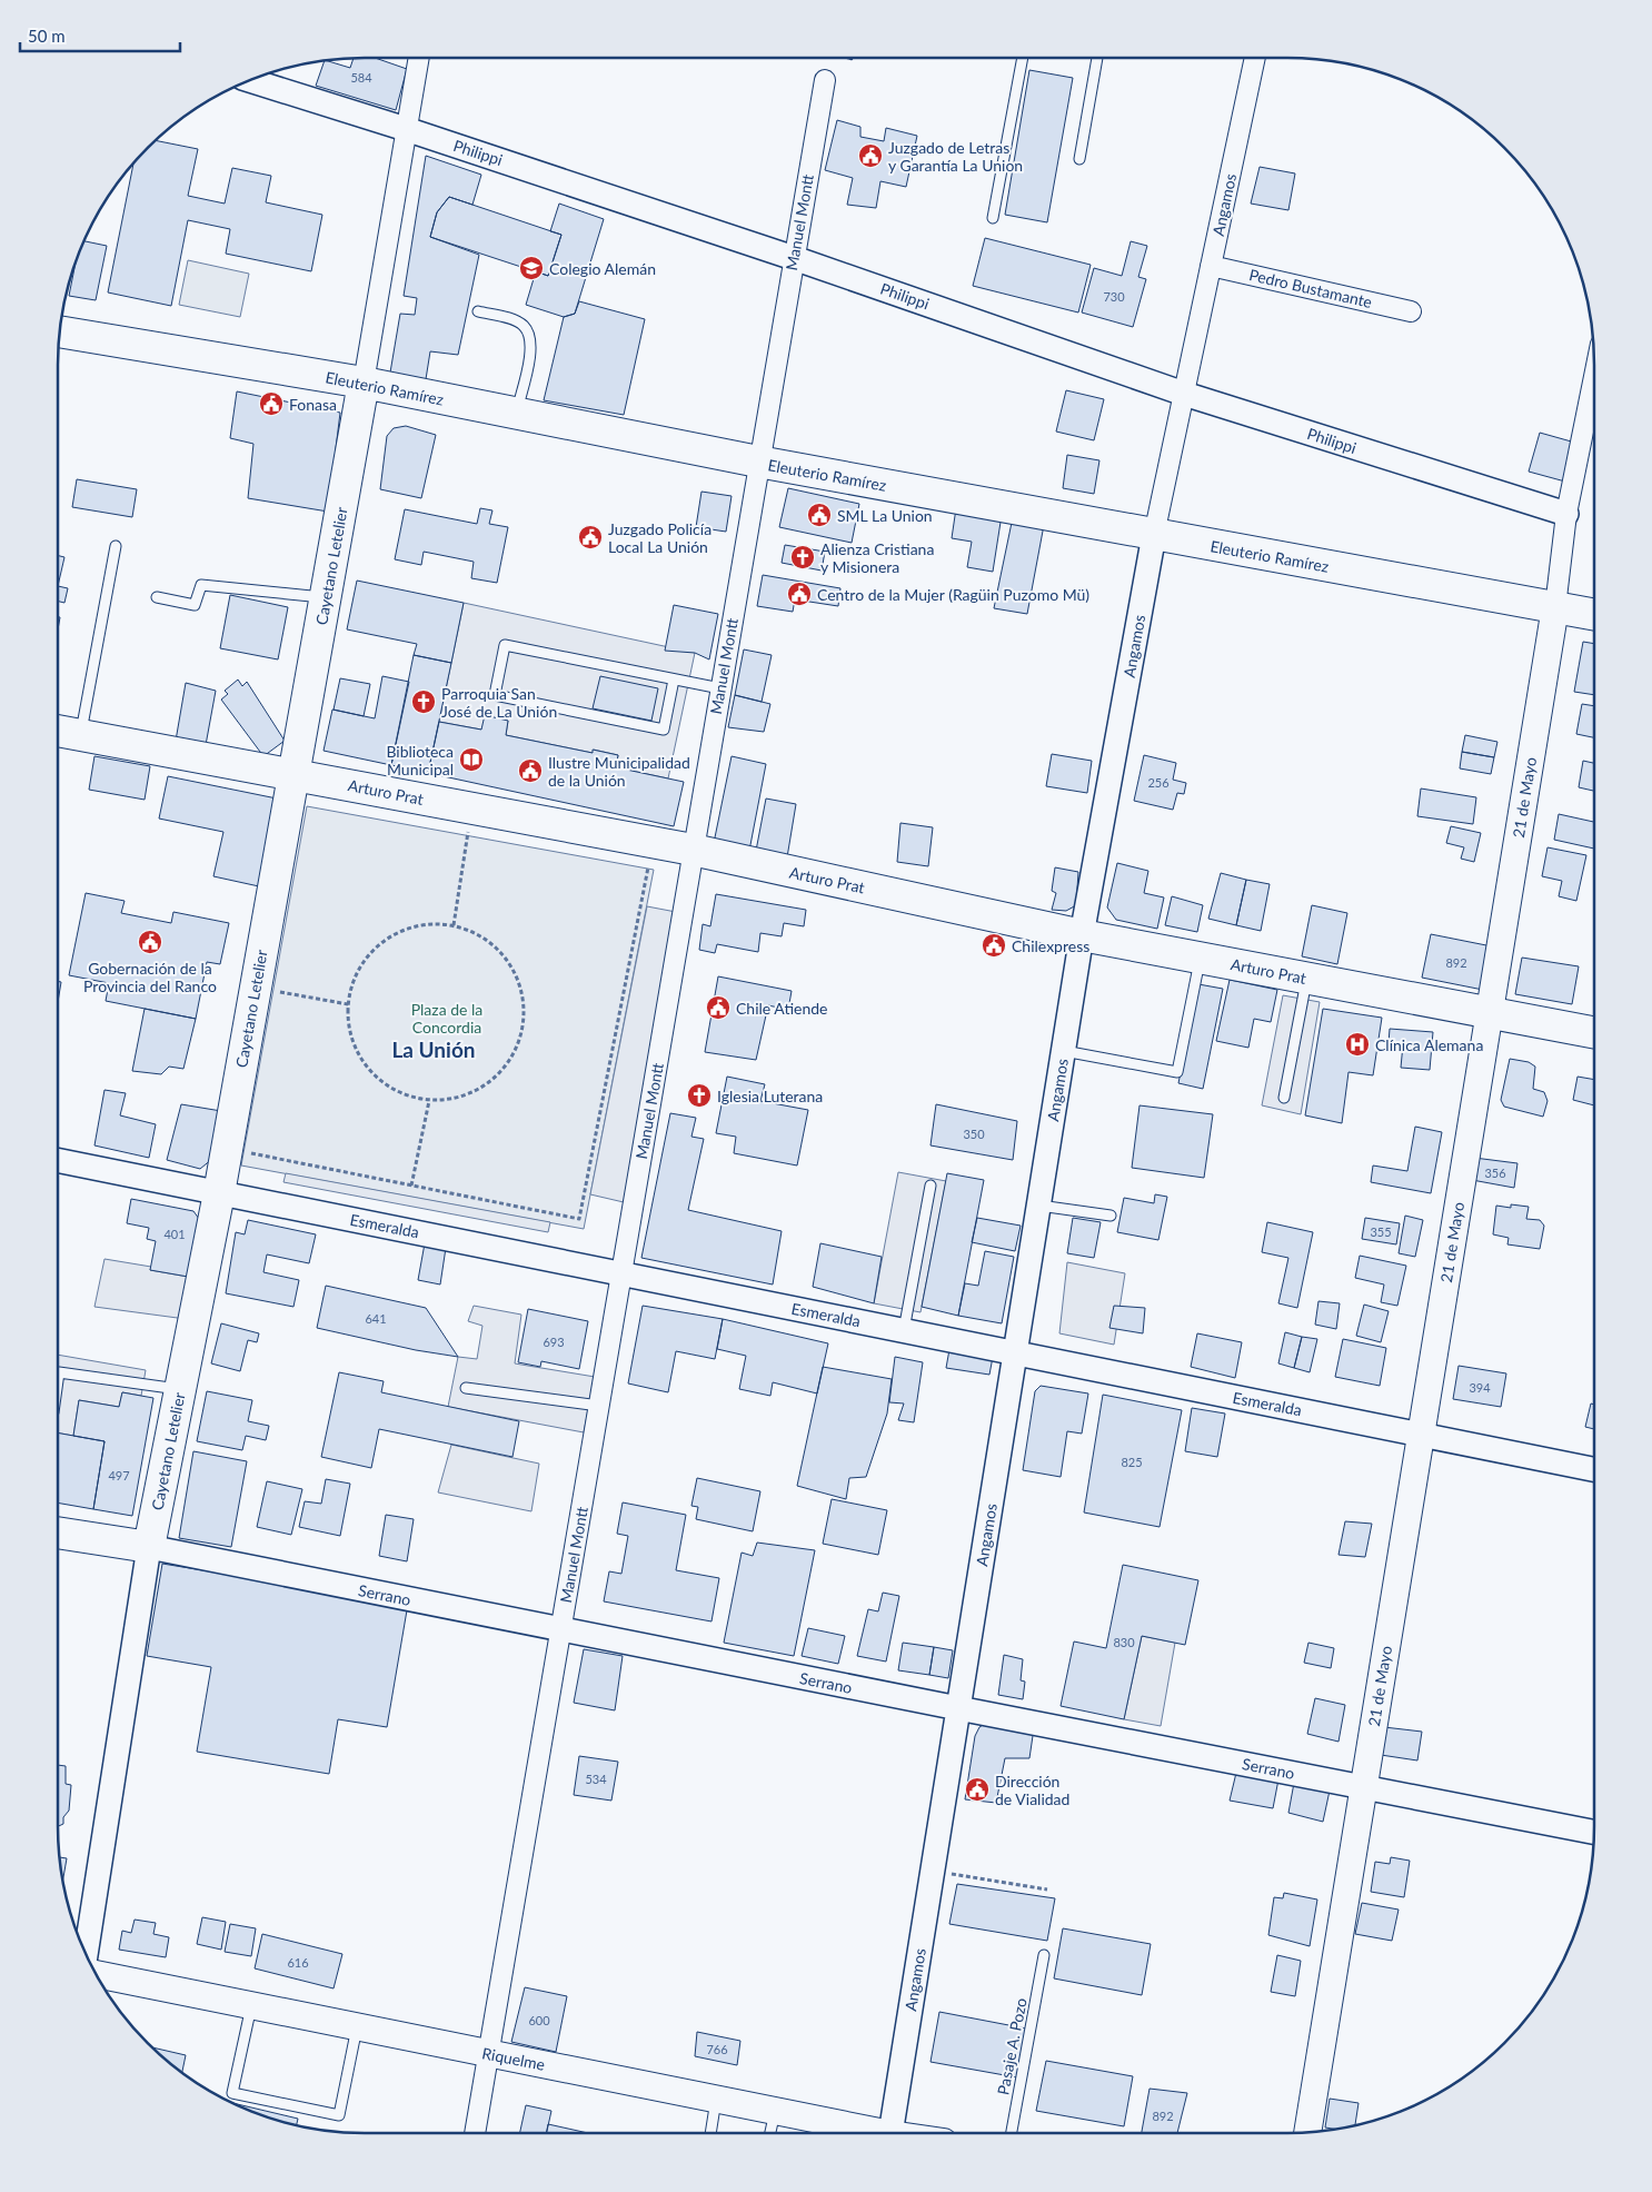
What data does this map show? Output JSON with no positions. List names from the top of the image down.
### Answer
{
  "streets": {
    "main road": [
      "Eleuterio Ramírez",
      "Cayetano Letelier",
      "Arturo Prat",
      "21 de Mayo",
      "Serrano",
      "Riquelme"
    ],
    "street": [
      "Philippi",
      "Angamos",
      "Manuel Montt",
      "Pedro Bustamante",
      "Esmeralda"
    ],
    "lane": ["Pasaje A. Pozo"]
  },
  "crossings": [
    ["Philippi", "Angamos"],
    ["Philippi", "Manuel Montt"],
    ["Philippi", "Cayetano Letelier"],
    ["Philippi", "21 de Mayo"],
    ["Angamos", "Pedro Bustamante"],
    ["Angamos", "Eleuterio Ramírez"],
    ["Angamos", "Arturo Prat"],
    ["Angamos", "Esmeralda"],
    ["Angamos", "Serrano"],
    ["Manuel Montt", "Eleuterio Ramírez"],
    ["Manuel Montt", "Arturo Prat"],
    ["Manuel Montt", "Esmeralda"],
    ["Manuel Montt", "Serrano"],
    ["Manuel Montt", "Riquelme"],
    ["Eleuterio Ramírez", "Cayetano Letelier"],
    ["Eleuterio Ramírez", "21 de Mayo"],
    ["Cayetano Letelier", "Arturo Prat"],
    ["Cayetano Letelier", "Esmeralda"],
    ["Cayetano Letelier", "Serrano"],
    ["Arturo Prat", "21 de Mayo"],
    ["21 de Mayo", "Esmeralda"],
    ["21 de Mayo", "Serrano"]
  ],
  "districts": ["La Unión"],
  "parks": ["Plaza de la Concordia"],
  "places": {
    "public building": [
      "Juzgado de Letras y Garantía La Union",
      "Fonasa",
      "SML La Union",
      "Juzgado Policía Local La Unión",
      "Centro de la Mujer (Ragüin Puzomo Mü)",
      "Ilustre Municipalidad de la Unión",
      "Gobernación de la Provincia del Ranco",
      "Chilexpress",
      "Chile Atiende",
      "Dirección de Vialidad"
    ],
    "school or university": ["Colegio Alemán"],
    "church": ["Alienza Cristiana y Misionera", "Parroquia San José de La Unión", "Iglesia Luterana"],
    "library": ["Biblioteca Municipal"],
    "hospital": ["Clínica Alemana"]
  },
  "house_numbers": [
    "584",
    "730",
    "256",
    "892",
    "350",
    "356",
    "355",
    "401",
    "641",
    "693",
    "394",
    "825",
    "497",
    "830",
    "534",
    "616",
    "600",
    "766",
    "892"
  ],
  "scale_bar": "50 m"
}
